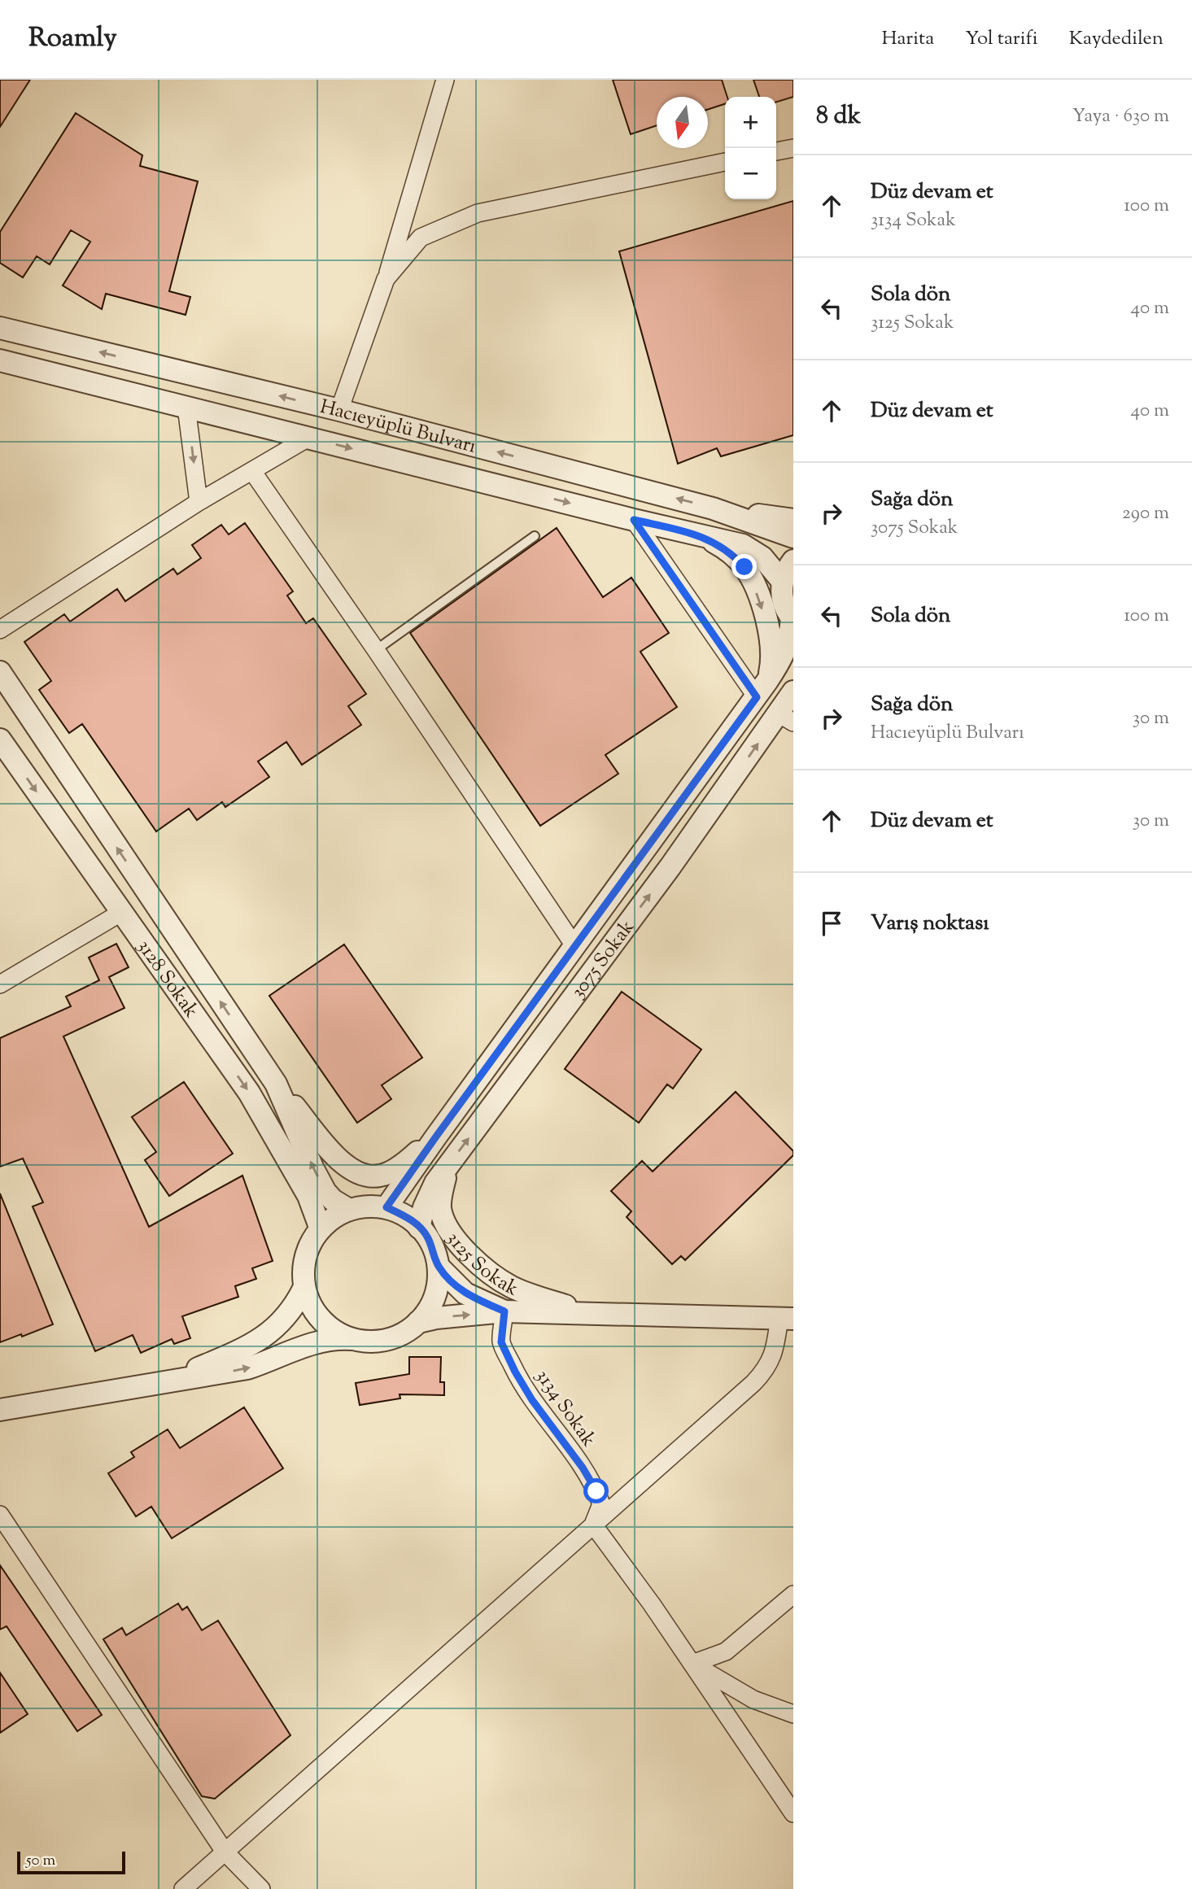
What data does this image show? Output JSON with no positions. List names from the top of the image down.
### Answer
{
  "streets": {
    "street": [
      "Hacıeyüplü Bulvarı",
      "3075 Sokak",
      "3128 Sokak",
      "3125 Sokak",
      "3134 Sokak"
    ]
  },
  "crossings": [
    ["3075 Sokak", "3128 Sokak"],
    ["3075 Sokak", "3125 Sokak"],
    ["3128 Sokak", "3125 Sokak"],
    ["3125 Sokak", "3134 Sokak"]
  ],
  "scale_bar": "50 m",
  "north": "bottom",
  "page": {
    "header": "Roamly",
    "nav": ["Harita", "Yol tarifi", "Kaydedilen"],
    "heading": ["8 dk", "Yaya · 630 m"],
    "map_buttons": ["+", "−"],
    "list": [
      ["Düz devam et", "3134 Sokak", "100 m"],
      ["Sola dön", "3125 Sokak", "40 m"],
      ["Düz devam et", "40 m"],
      ["Sağa dön", "3075 Sokak", "290 m"],
      ["Sola dön", "100 m"],
      ["Sağa dön", "Hacıeyüplü Bulvarı", "30 m"],
      ["Düz devam et", "30 m"],
      "Varış noktası"
    ],
    "scale": "50 m"
  }
}
